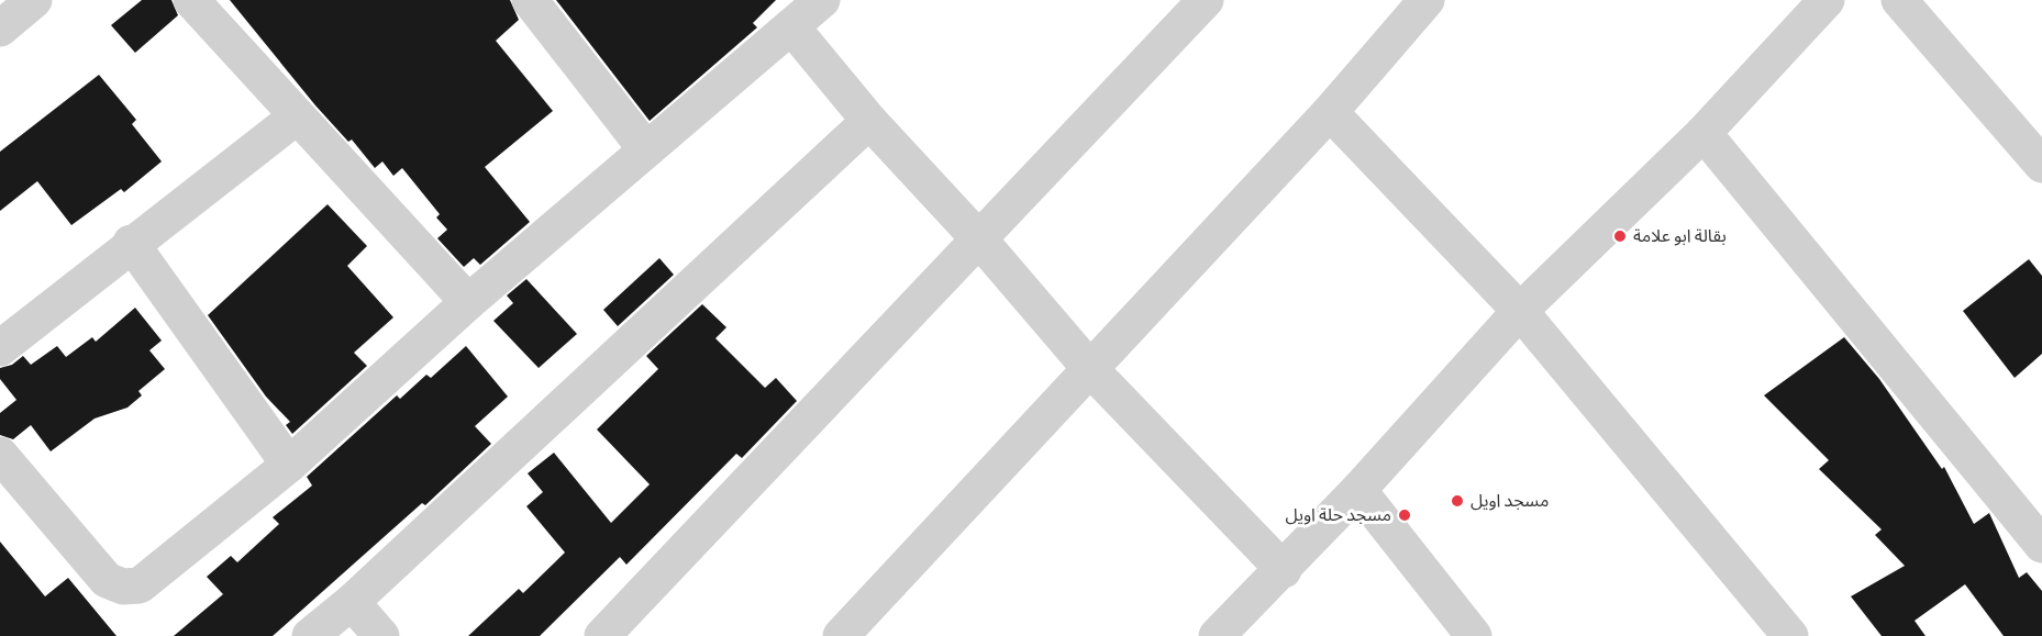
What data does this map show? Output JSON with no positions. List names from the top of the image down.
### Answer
{
  "places": ["بقالة ابو علامة", "مسجد اويل", "مسجد حلة اويل"]
}
